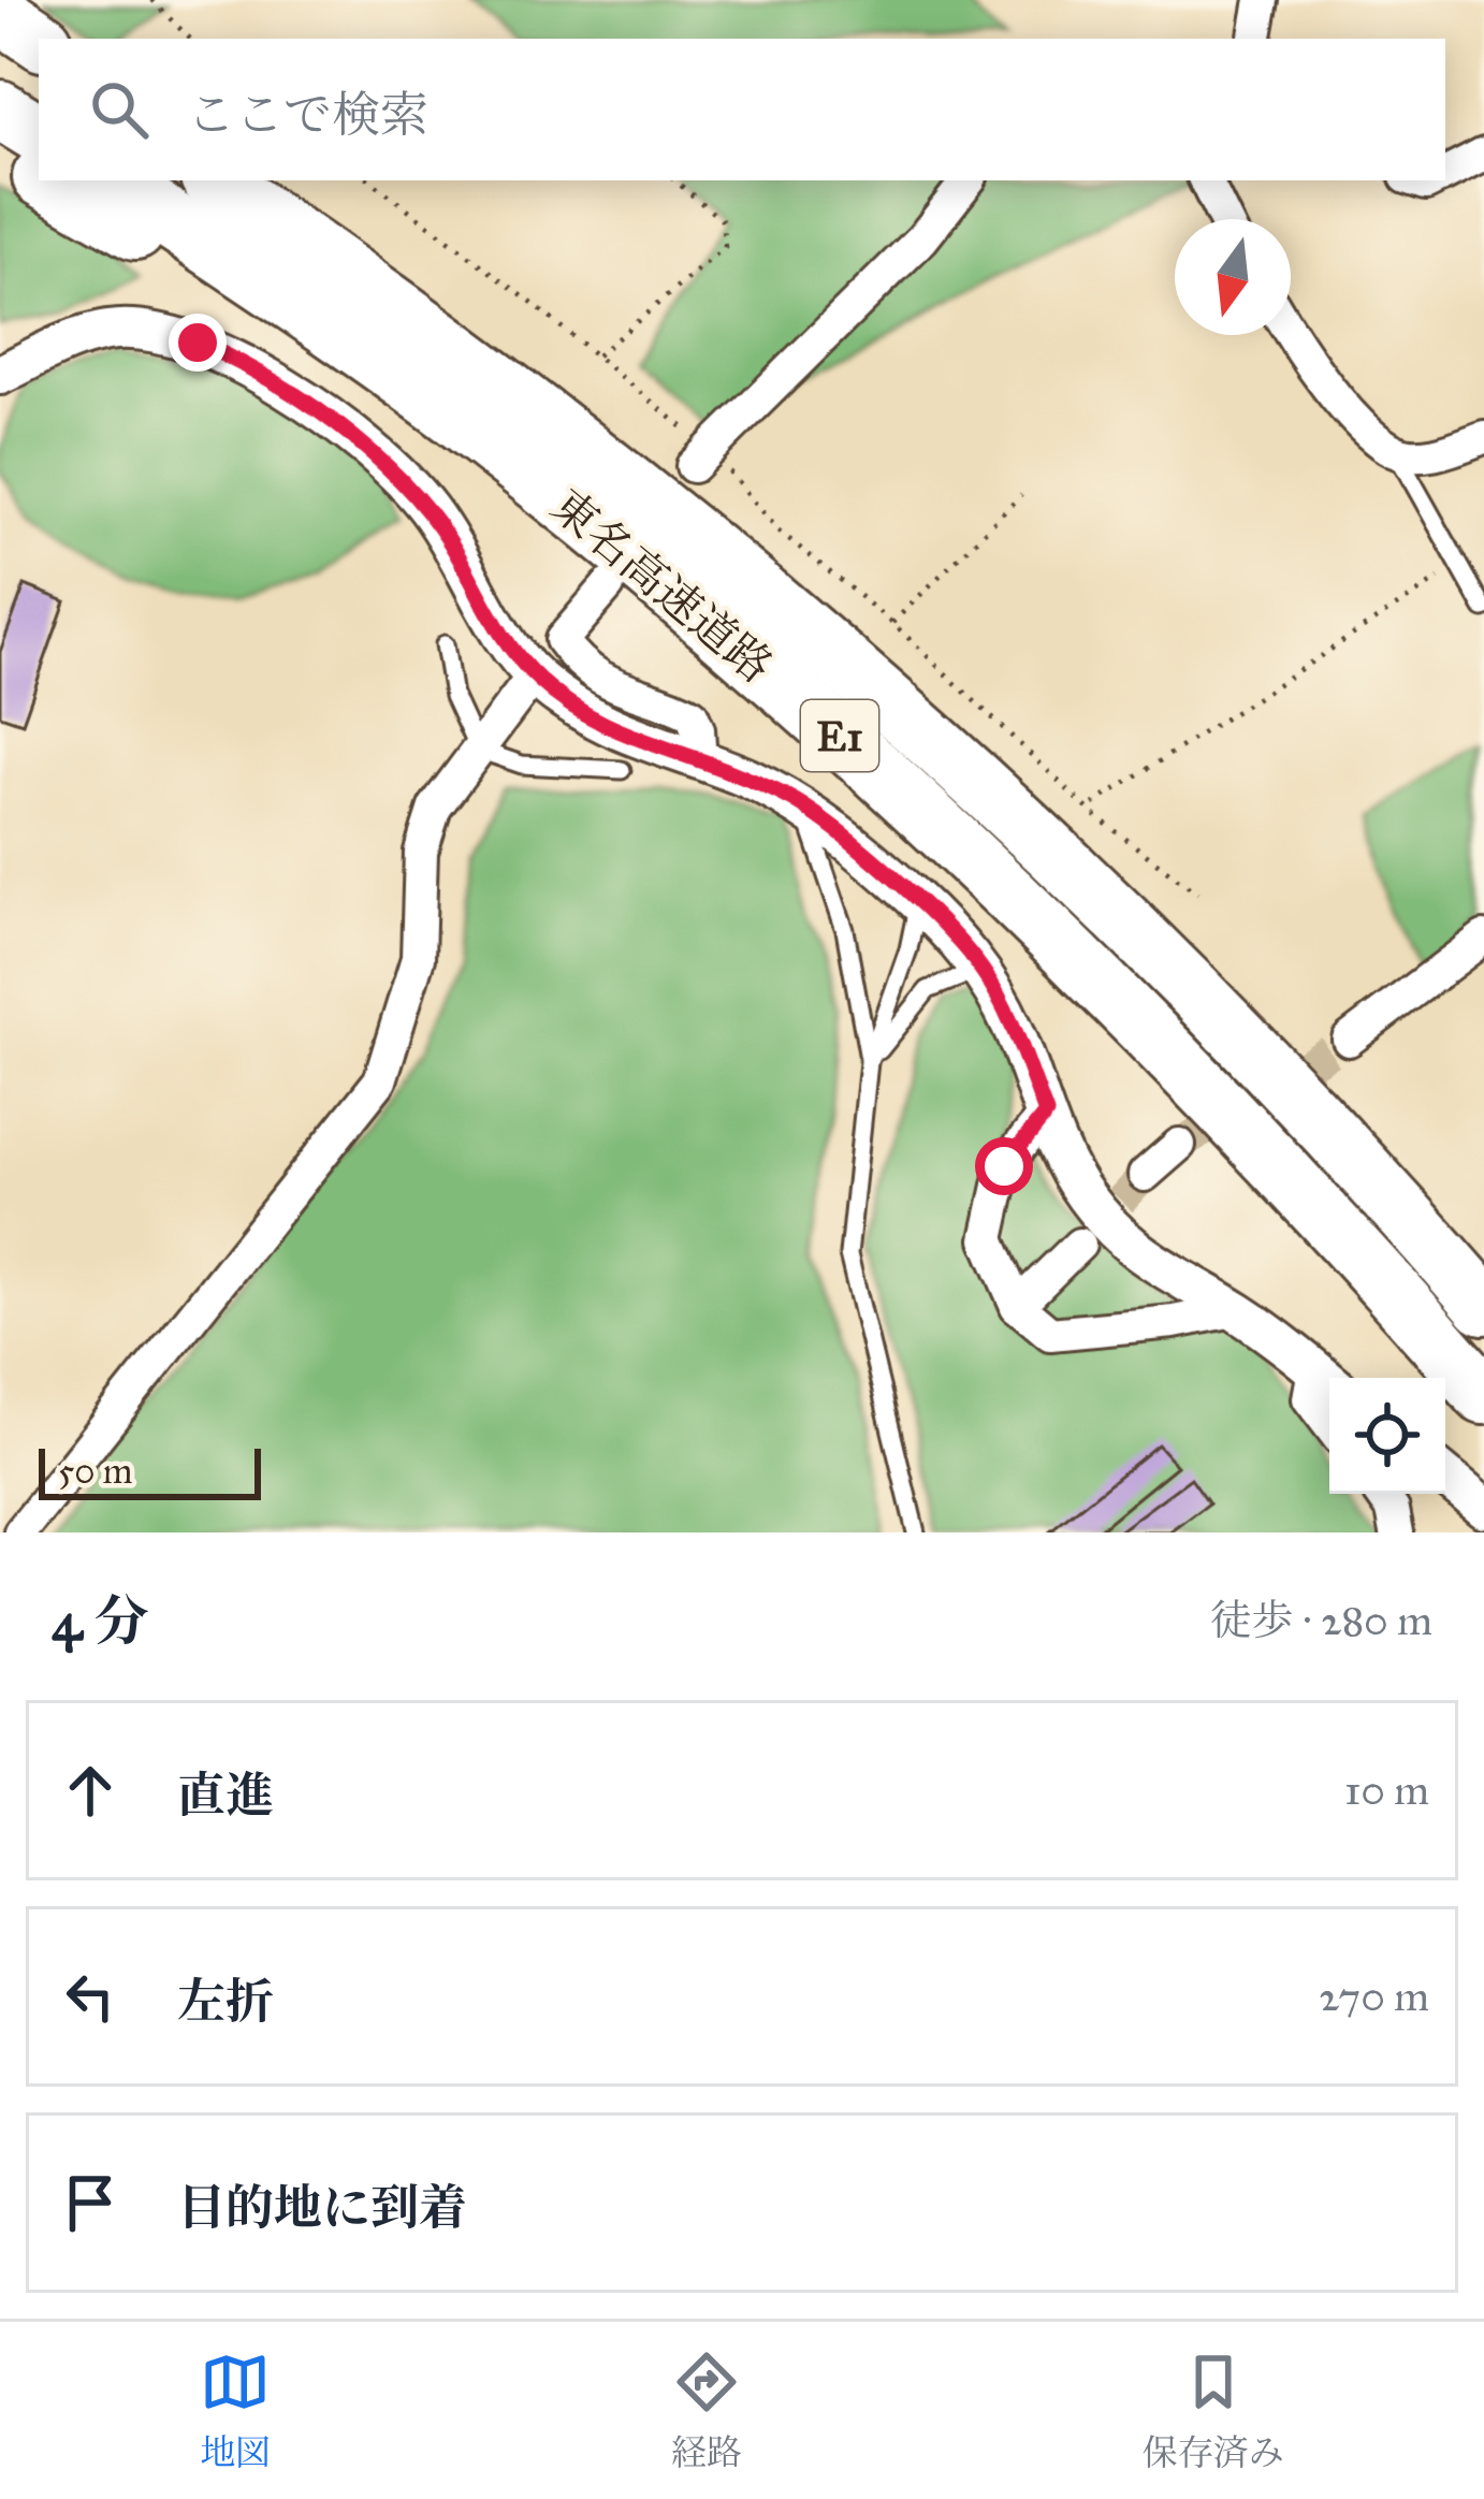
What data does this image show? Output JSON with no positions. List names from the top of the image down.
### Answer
{
  "streets": {
    "highway": ["東名高速道路", "E1"]
  },
  "scale_bar": "50 m",
  "north": "bottom",
  "page": {
    "search": "ここで検索",
    "scale": "50 m",
    "heading": ["4 分", "徒歩 · 280 m"],
    "list": [
      ["直進", "10 m"],
      ["左折", "270 m"],
      "目的地に到着"
    ],
    "nav": ["地図", "経路", "保存済み"]
  }
}
